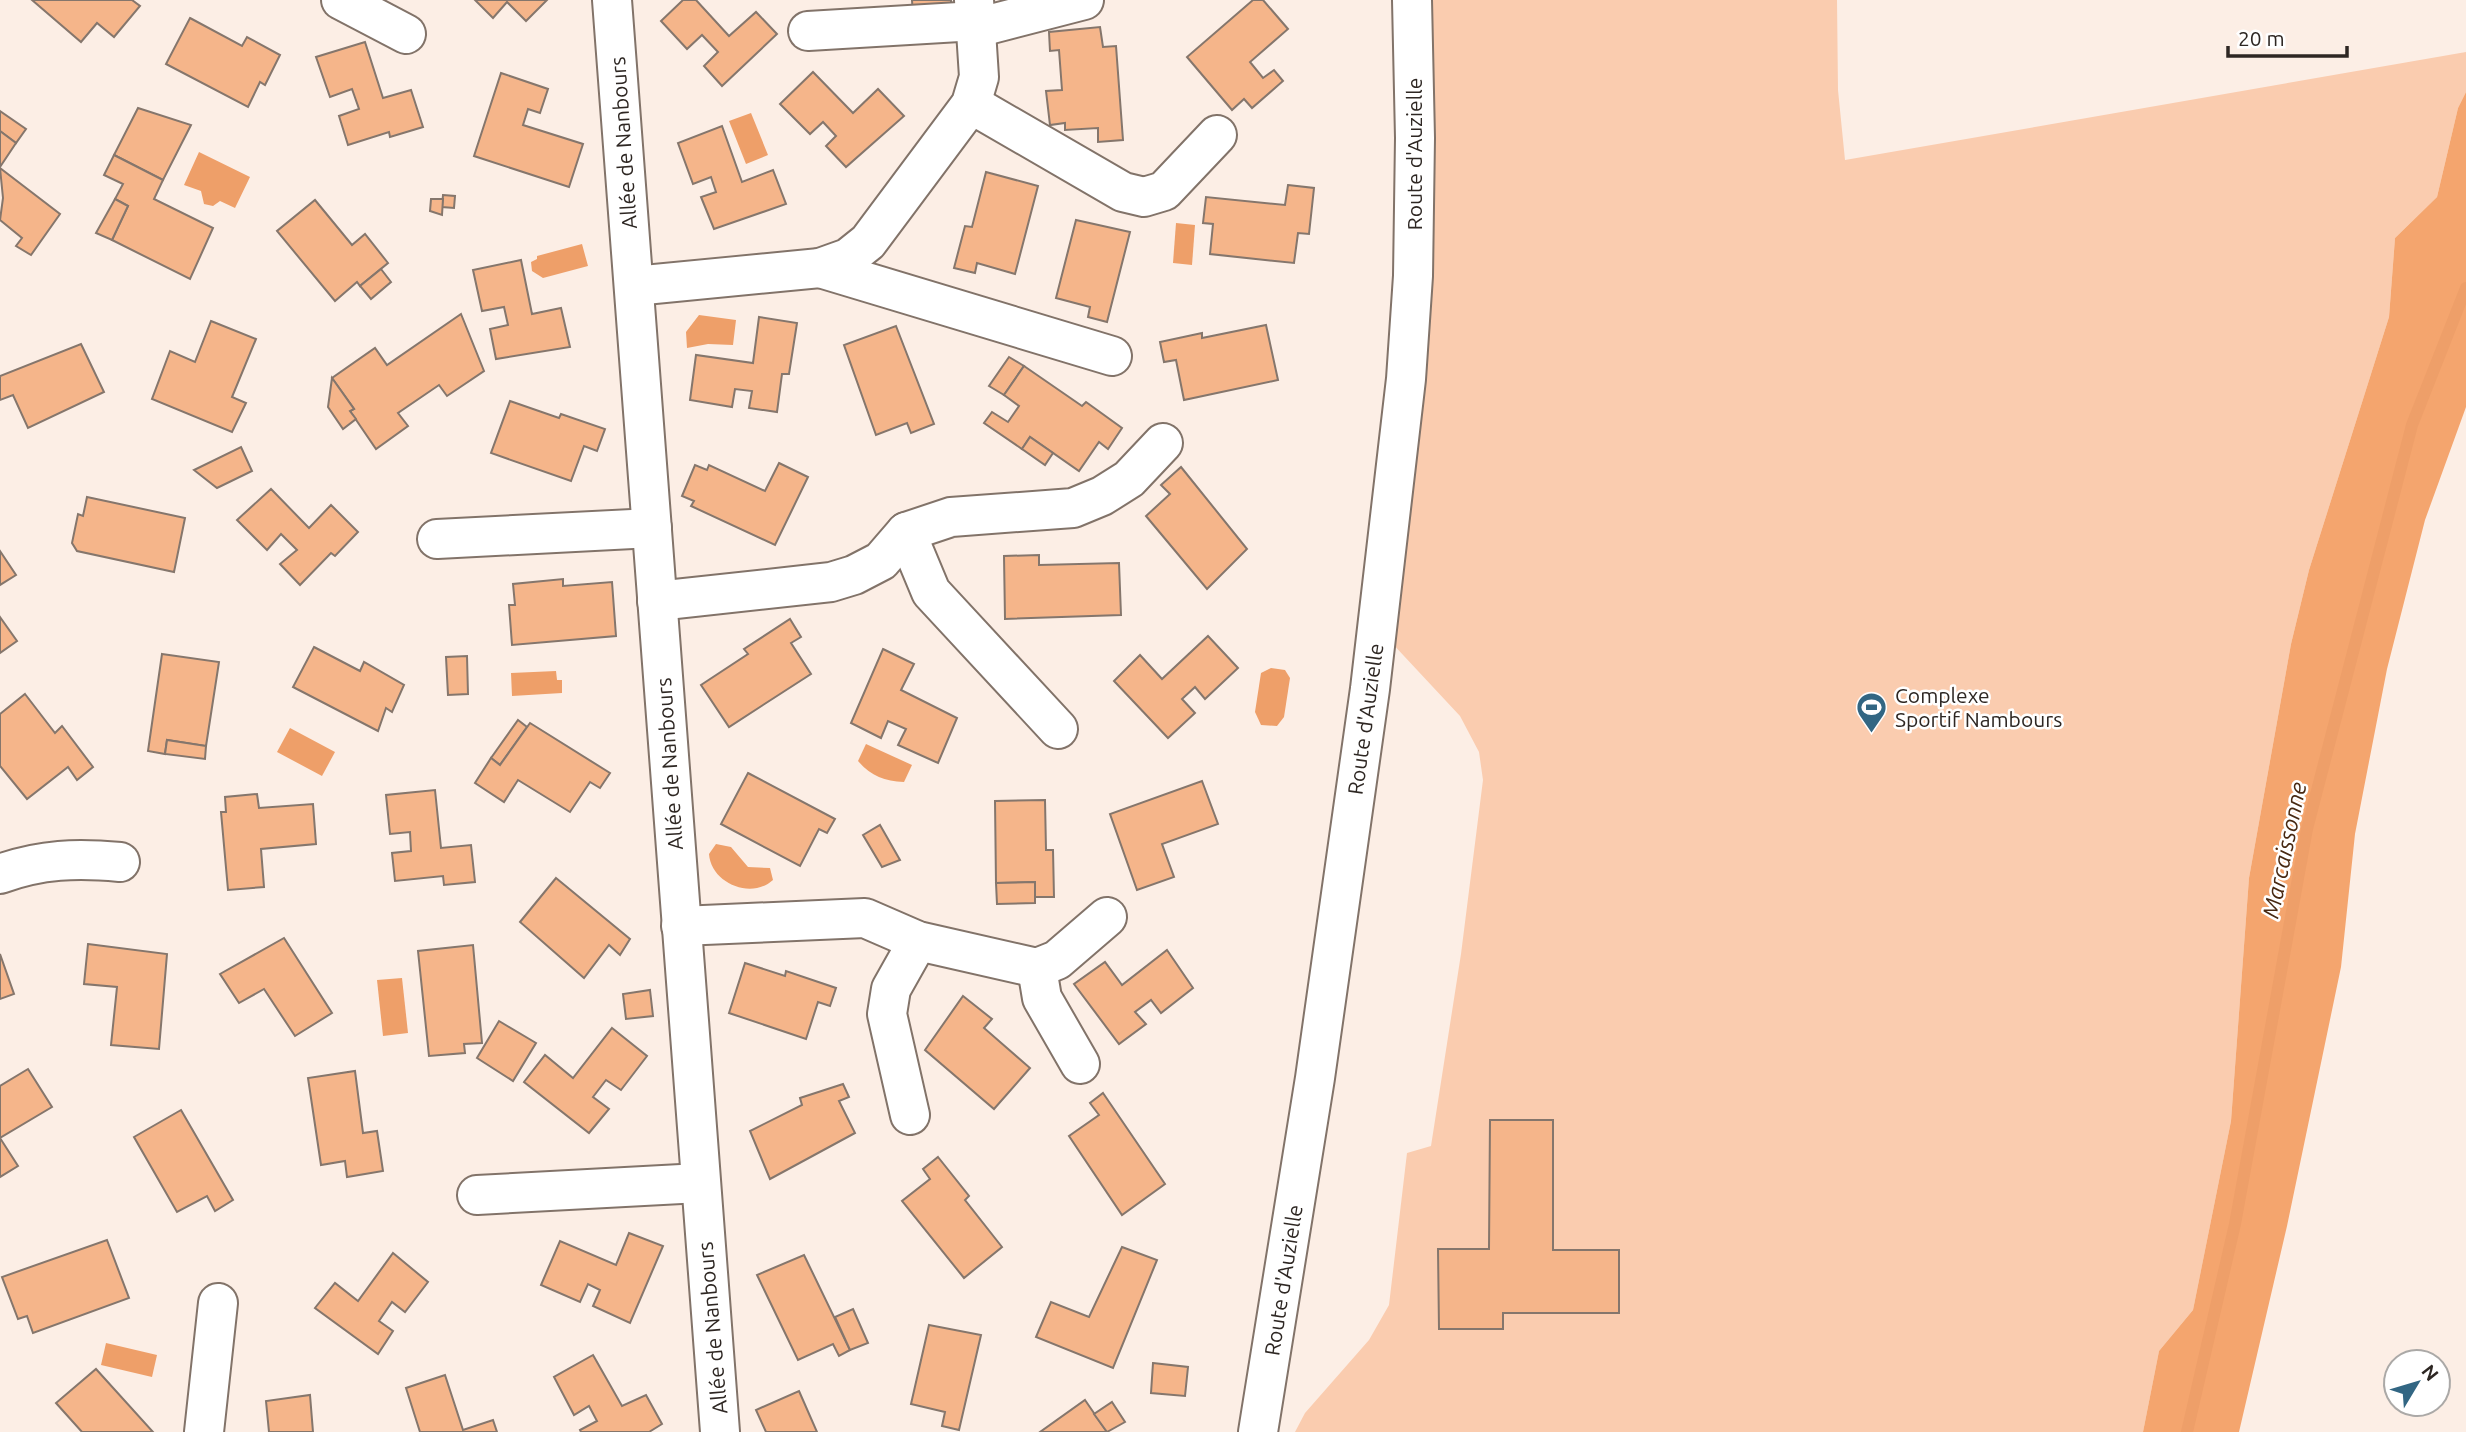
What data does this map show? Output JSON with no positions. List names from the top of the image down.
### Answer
{
  "streets": {
    "street": ["Allée de Nanbours", "Route d'Auzielle"]
  },
  "water": ["Marcaissonne"],
  "places": {
    "sports": ["Complexe Sportif Nambours"]
  },
  "scale_bar": "20 m",
  "north": "top right"
}
